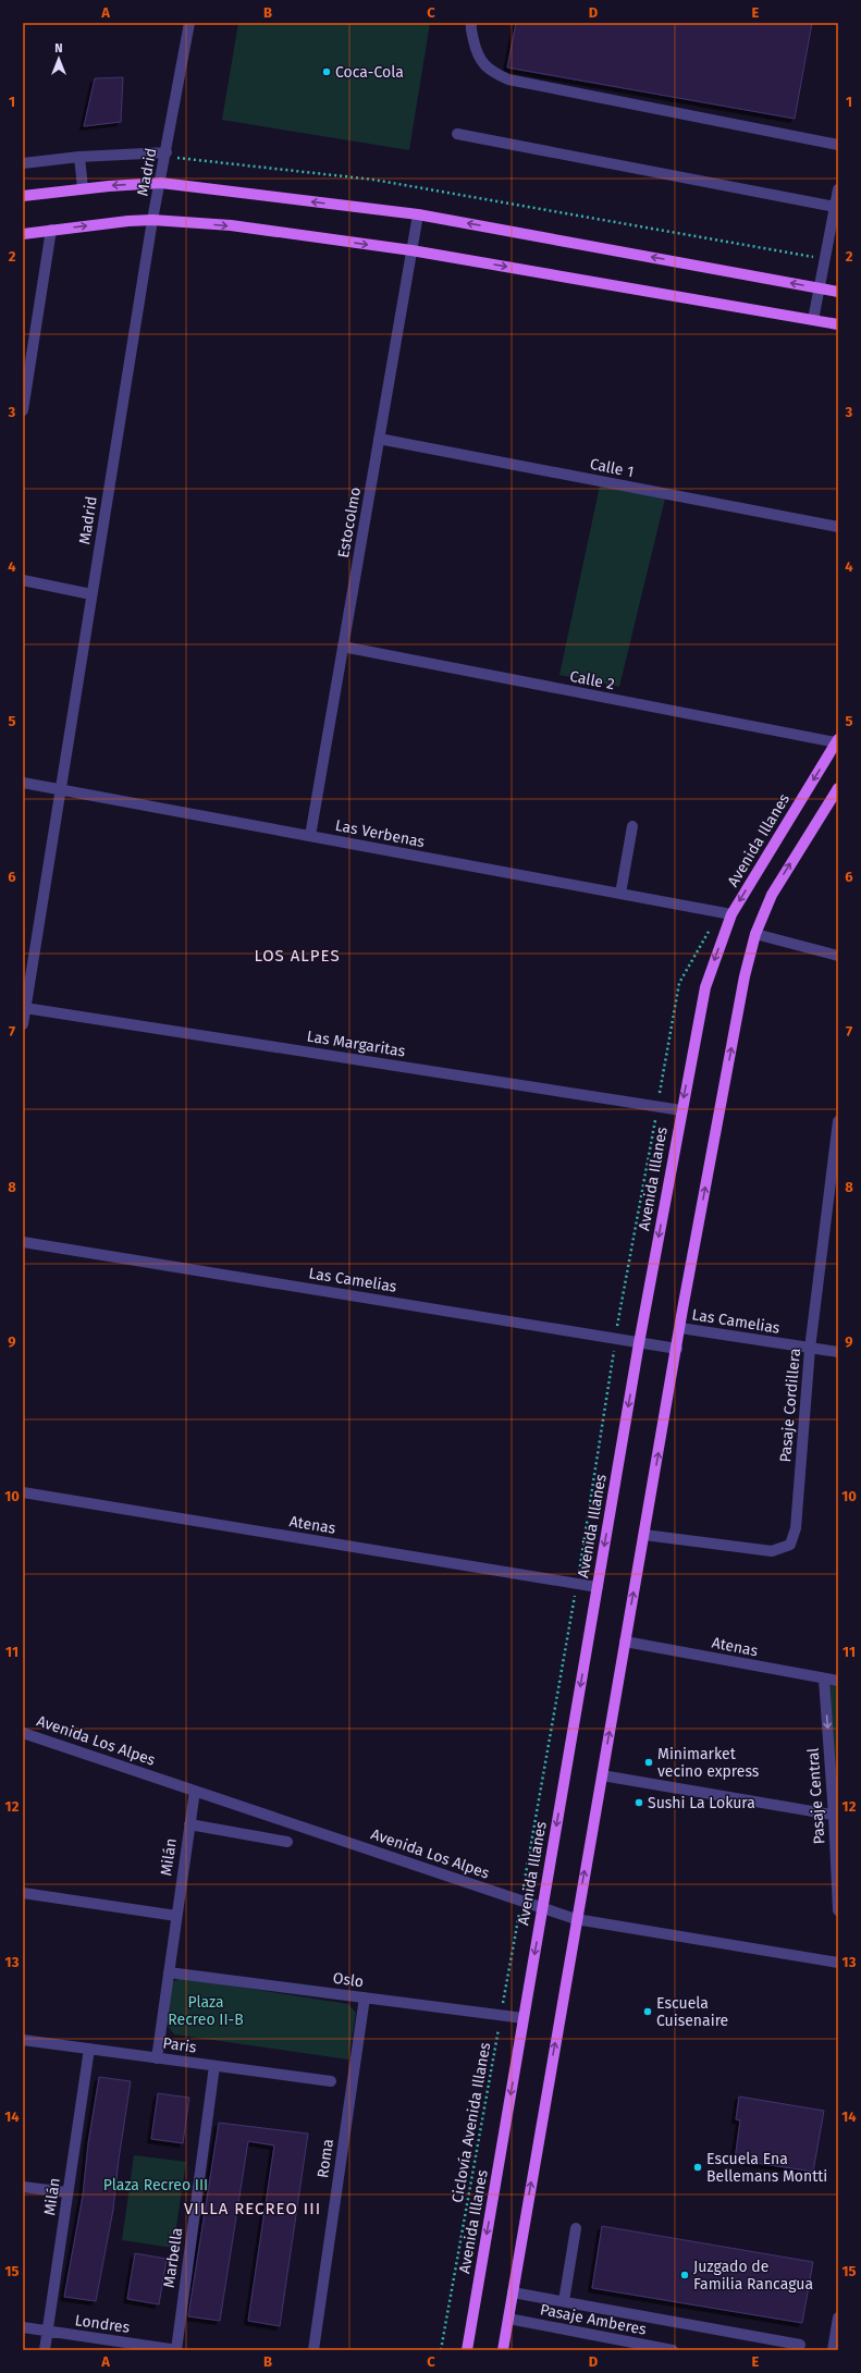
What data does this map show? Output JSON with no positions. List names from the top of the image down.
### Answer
{
  "streets": {
    "main road": ["Avenida Illanes"],
    "street": [
      "Madrid",
      "Calle 1",
      "Estocolmo",
      "Calle 2",
      "Las Verbenas",
      "Las Margaritas",
      "Las Camelias",
      "Pasaje Cordillera",
      "Atenas",
      "Avenida Los Alpes",
      "Pasaje Central",
      "Milán",
      "Oslo",
      "Paris",
      "Roma",
      "Marbella",
      "Pasaje Amberes",
      "Londres"
    ],
    "path": ["Ciclovía Avenida Illanes"]
  },
  "crossings": [
    ["Madrid", "Las Verbenas"],
    ["Madrid", "Las Margaritas"],
    ["Calle 1", "Estocolmo"],
    ["Estocolmo", "Calle 2"],
    ["Estocolmo", "Las Verbenas"],
    ["Calle 2", "Avenida Illanes"],
    ["Las Verbenas", "Avenida Illanes"],
    ["Avenida Illanes", "Las Margaritas"],
    ["Avenida Illanes", "Las Camelias"],
    ["Avenida Illanes", "Atenas"],
    ["Avenida Illanes", "Avenida Los Alpes"],
    ["Avenida Illanes", "Oslo"],
    ["Las Camelias", "Pasaje Cordillera"],
    ["Atenas", "Pasaje Central"],
    ["Avenida Los Alpes", "Milán"],
    ["Avenida Los Alpes", "Ciclovía Avenida Illanes"],
    ["Milán", "Oslo"],
    ["Milán", "Paris"],
    ["Milán", "Londres"],
    ["Oslo", "Ciclovía Avenida Illanes"],
    ["Oslo", "Roma"],
    ["Paris", "Marbella"],
    ["Marbella", "Londres"]
  ],
  "one_way": ["Pasaje Central"],
  "districts": ["LOS ALPES", "VILLA RECREO III"],
  "parks": ["Plaza Recreo II-B", "Plaza Recreo III"],
  "places": [
    "Coca-Cola",
    "Minimarket vecino express",
    "Sushi La Lokura",
    "Escuela Cuisenaire",
    "Escuela Ena Bellemans Montti",
    "Juzgado de Familia Rancagua"
  ],
  "north": "top",
  "grid": {
    "columns": [
      "A",
      "B",
      "C",
      "D",
      "E"
    ],
    "rows": [
      "1",
      "2",
      "3",
      "4",
      "5",
      "6",
      "7",
      "8",
      "9",
      "10",
      "11",
      "12",
      "13",
      "14",
      "15"
    ]
  }
}
